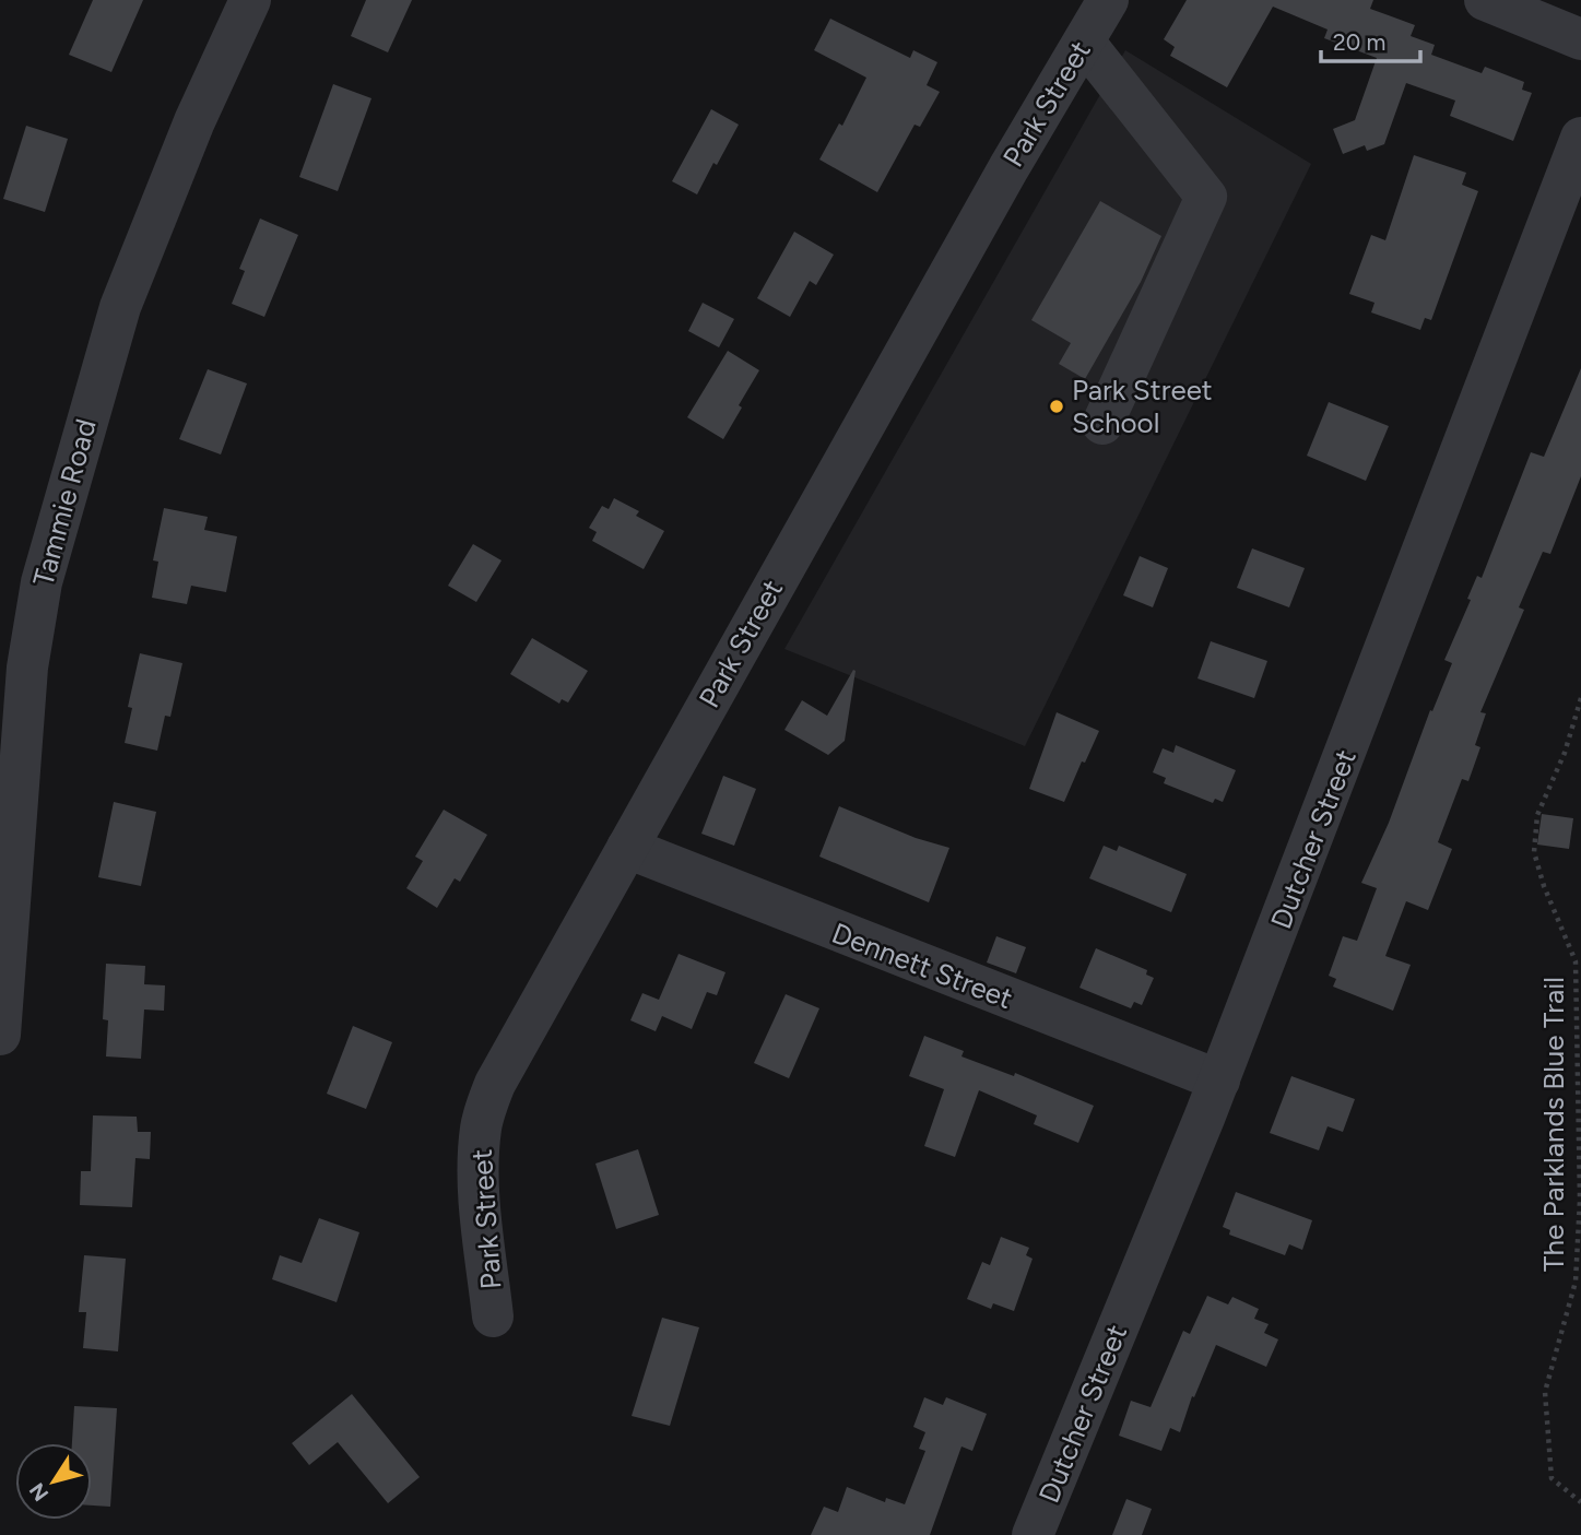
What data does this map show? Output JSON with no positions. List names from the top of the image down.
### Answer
{
  "streets": {
    "street": [
      "Park Street",
      "Tammie Road",
      "Dutcher Street",
      "Dennett Street"
    ],
    "path": ["The Parklands Blue Trail"]
  },
  "crossings": [
    ["Park Street", "Dennett Street"],
    ["Dutcher Street", "Dennett Street"]
  ],
  "places": ["Park Street School"],
  "scale_bar": "20 m",
  "north": "bottom left"
}
